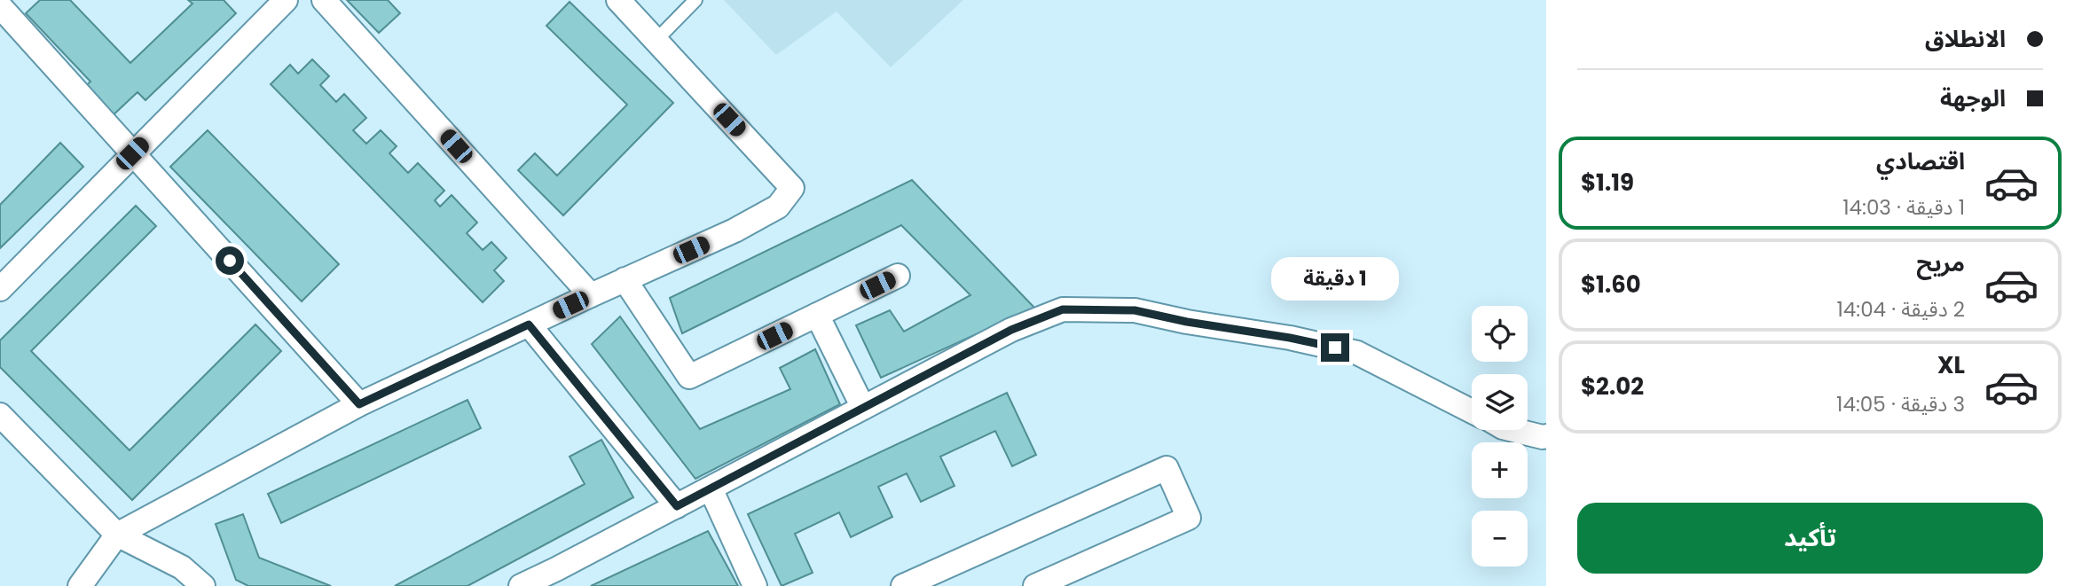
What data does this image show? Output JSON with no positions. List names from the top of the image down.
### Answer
{
  "page": {
    "banner": ["الانطلاق", "الوجهة"],
    "list": [
      {
        "name": "اقتصادي",
        "note": "1 دقيقة · 14:03",
        "value": "$1.19"
      },
      {
        "name": "مريح",
        "note": "2 دقيقة · 14:04",
        "value": "$1.60"
      },
      {
        "name": "XL",
        "note": "3 دقيقة · 14:05",
        "value": "$2.02"
      }
    ],
    "bubble": "1 دقيقة",
    "map_buttons": ["+", "−"],
    "buttons": "تأكيد"
  }
}
